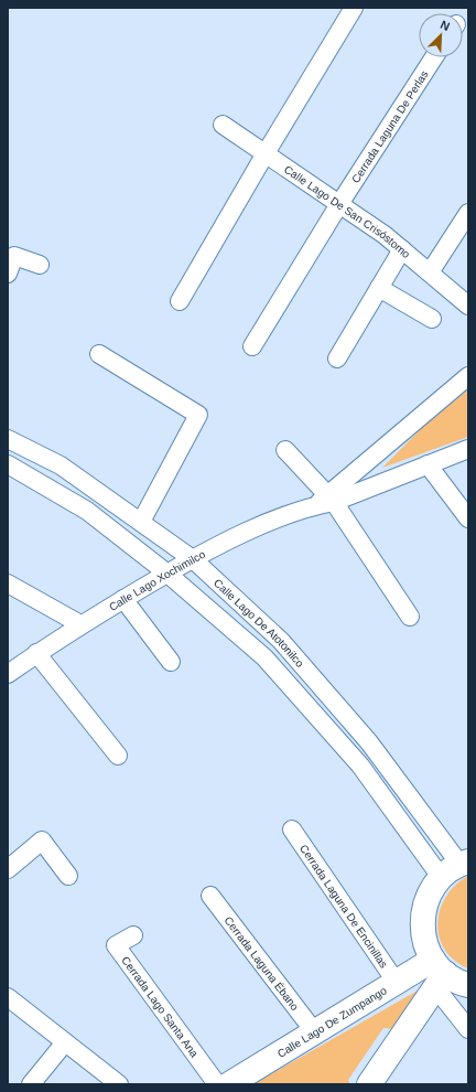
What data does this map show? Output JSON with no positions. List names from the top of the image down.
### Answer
{
  "streets": {
    "street": [
      "Cerrada Laguna De Perlas",
      "Calle Lago De San Crisóstomo",
      "Calle Lago Xochimilco",
      "Calle Lago De Atotonilco",
      "Cerrada Laguna De Encinillas",
      "Cerrada Laguna Ébano",
      "Cerrada Lago Santa Ana",
      "Calle Lago De Zumpango"
    ]
  },
  "crossings": [
    ["Cerrada Laguna De Perlas", "Calle Lago De San Crisóstomo"],
    ["Calle Lago Xochimilco", "Calle Lago De Atotonilco"],
    ["Cerrada Laguna De Encinillas", "Calle Lago De Zumpango"],
    ["Cerrada Laguna Ébano", "Calle Lago De Zumpango"]
  ],
  "north": "top right"
}
